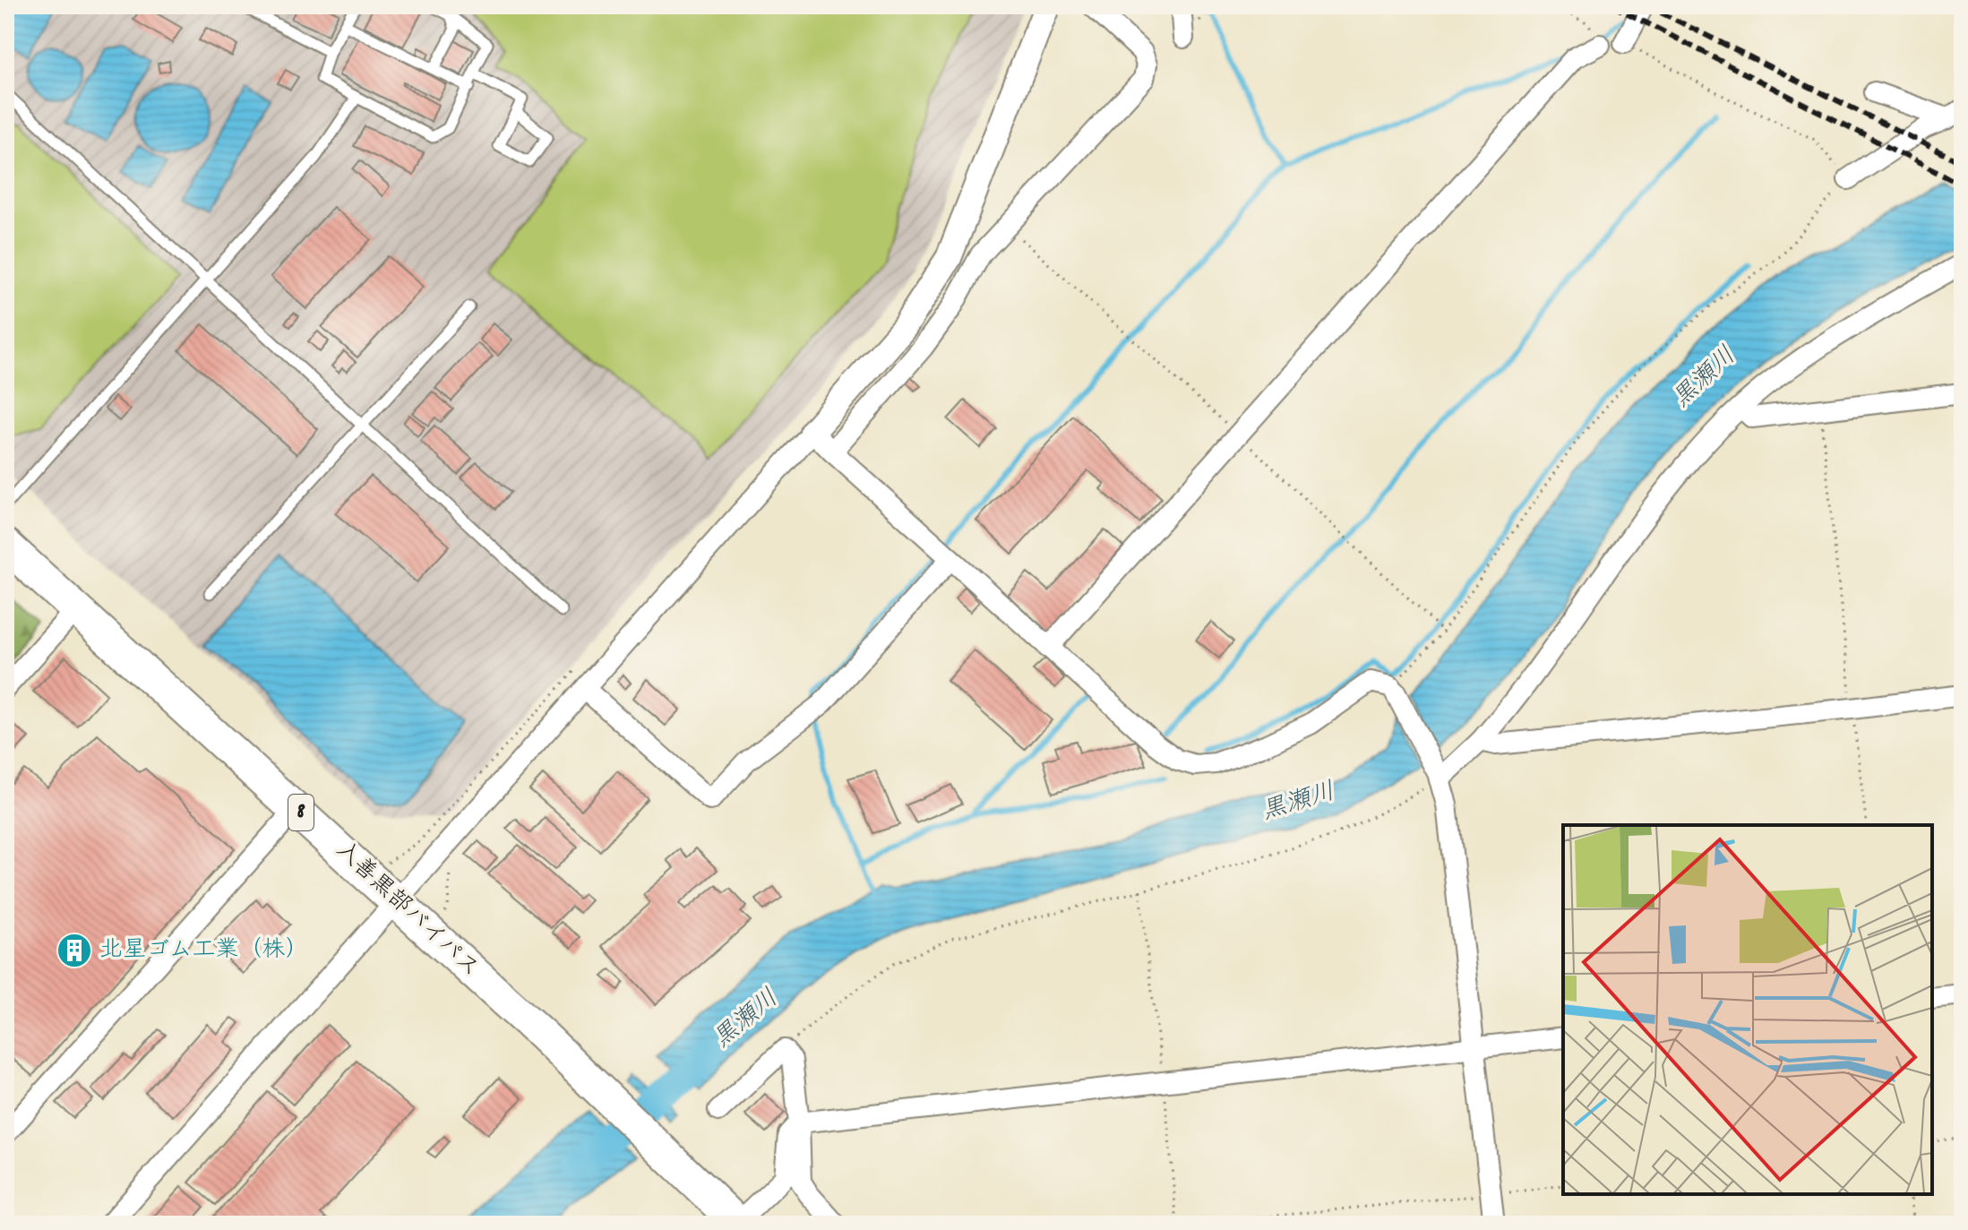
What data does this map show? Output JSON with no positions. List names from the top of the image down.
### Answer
{
  "streets": {
    "highway": ["8", "入善黒部バイパス"]
  },
  "water": ["黒瀬川"],
  "places": {
    "building": ["北星ゴム工業（株）"]
  }
}
